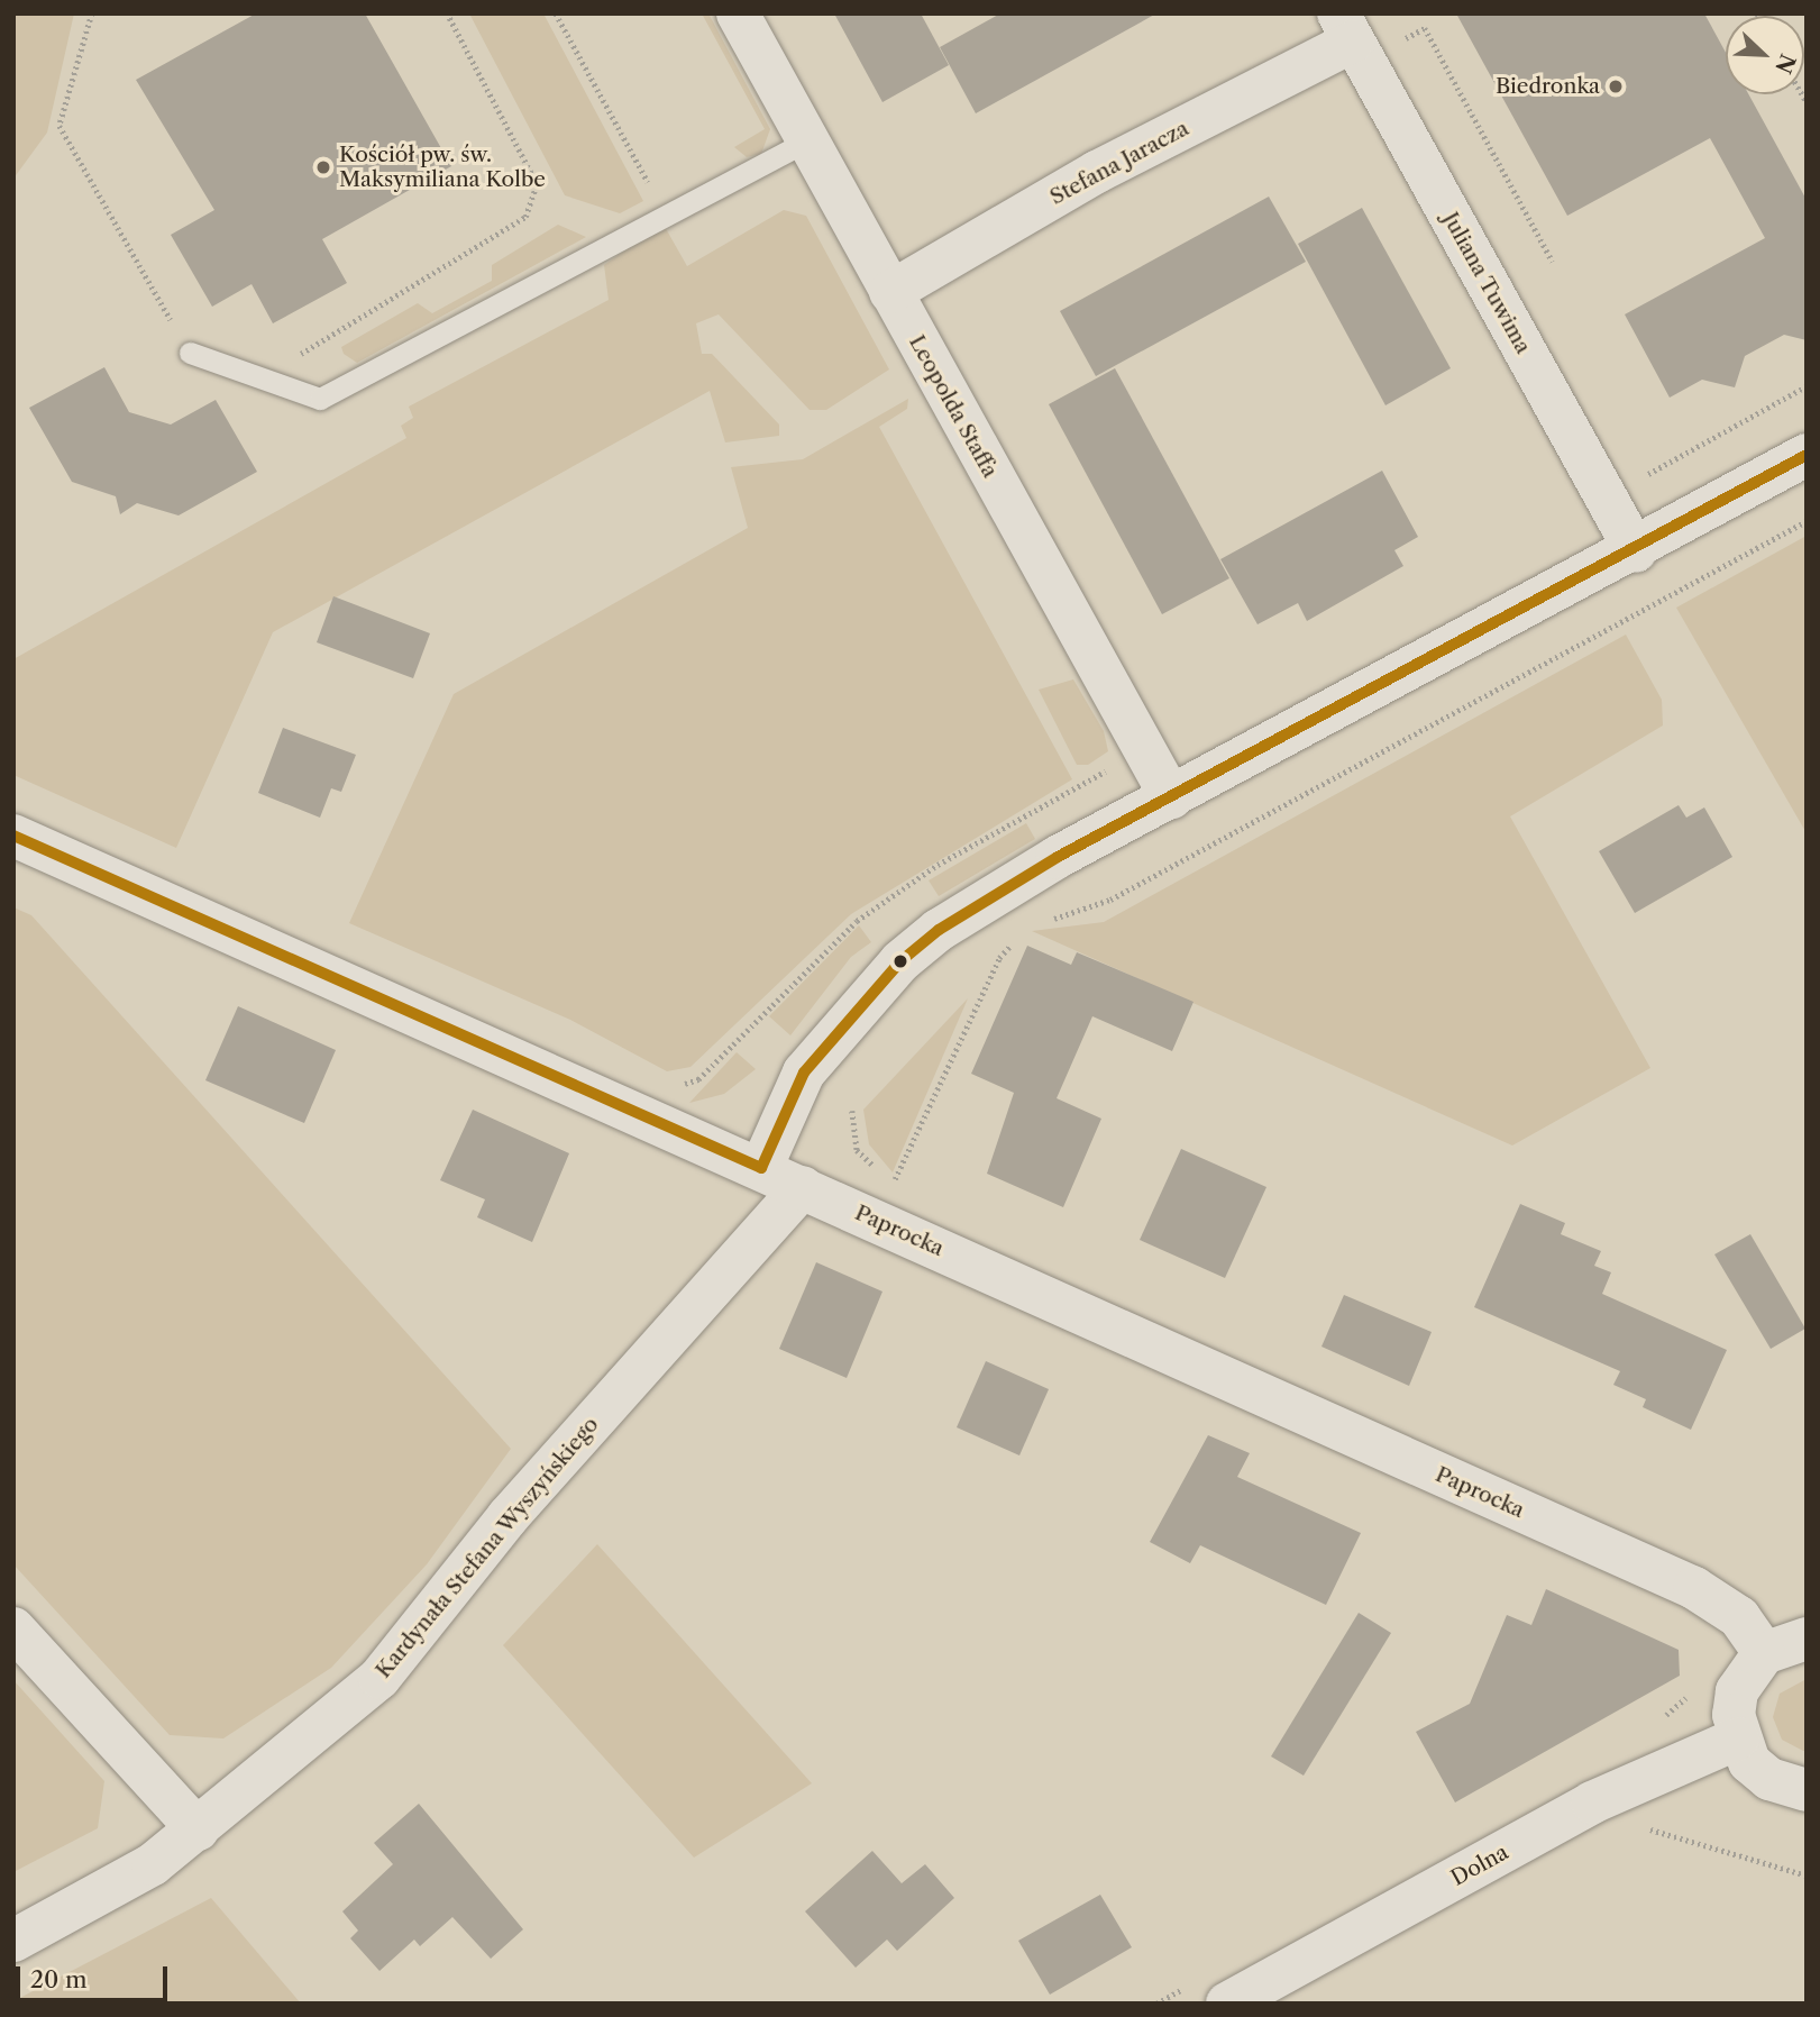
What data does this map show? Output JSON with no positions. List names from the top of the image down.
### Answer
{
  "streets": {
    "street": [
      "Stefana Jaracza",
      "Juliana Tuwima",
      "Leopolda Staffa",
      "Paprocka",
      "Kardynała Stefana Wyszyńskiego",
      "Dolna"
    ]
  },
  "crossings": [
    ["Stefana Jaracza", "Juliana Tuwima"],
    ["Stefana Jaracza", "Leopolda Staffa"],
    ["Paprocka", "Kardynała Stefana Wyszyńskiego"]
  ],
  "places": ["Biedronka", "Kościół pw. św. Maksymiliana Kolbe"],
  "scale_bar": "20 m",
  "north": "bottom right"
}
